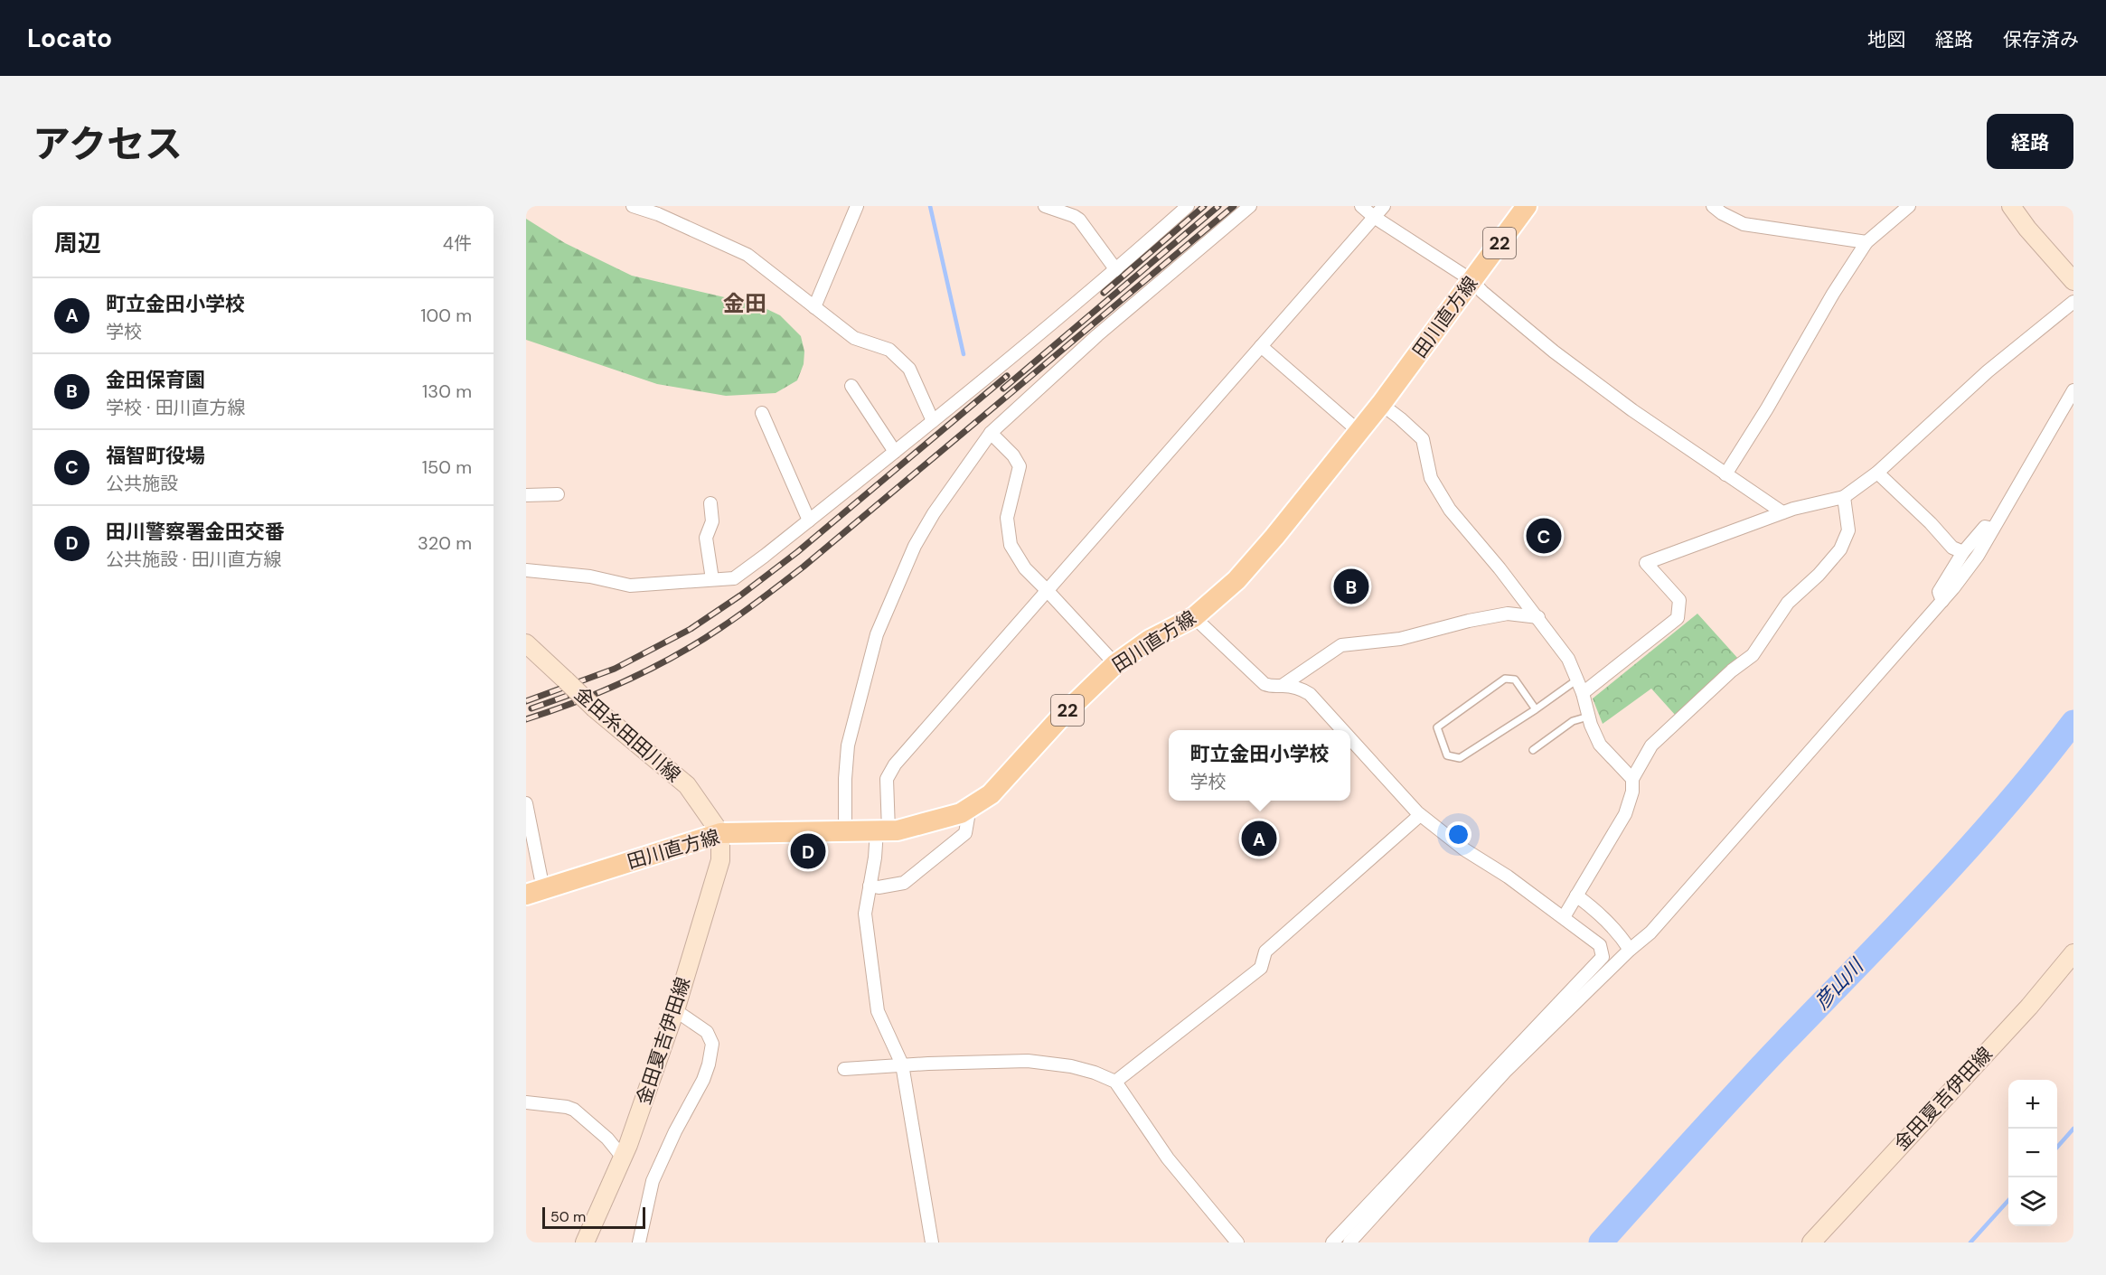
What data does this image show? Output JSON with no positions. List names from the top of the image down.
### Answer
{
  "streets": {
    "main road": [
      "22",
      "田川直方線",
      "金田糸田田川線",
      "金田夏吉伊田線"
    ]
  },
  "crossings": [
    ["田川直方線", "金田糸田田川線"],
    ["田川直方線", "金田夏吉伊田線"],
    ["金田糸田田川線", "金田夏吉伊田線"]
  ],
  "districts": ["金田"],
  "water": ["彦山川"],
  "scale_bar": "50 m",
  "page": {
    "header": "Locato",
    "nav": ["地図", "経路", "保存済み"],
    "title": "アクセス",
    "buttons": "経路",
    "heading": ["周辺", "4件"],
    "list": [
      {
        "mark": "A",
        "name": "町立金田小学校",
        "note": "学校",
        "value": "100 m"
      },
      {
        "mark": "B",
        "name": "金田保育園",
        "note": "学校 · 田川直方線",
        "value": "130 m"
      },
      {
        "mark": "C",
        "name": "福智町役場",
        "note": "公共施設",
        "value": "150 m"
      },
      {
        "mark": "D",
        "name": "田川警察署金田交番",
        "note": "公共施設 · 田川直方線",
        "value": "320 m"
      }
    ],
    "pins": [
      "C",
      "B",
      "A",
      "D"
    ],
    "popup": ["町立金田小学校", "学校"],
    "map_buttons": ["+", "−"],
    "scale": "50 m"
  }
}
